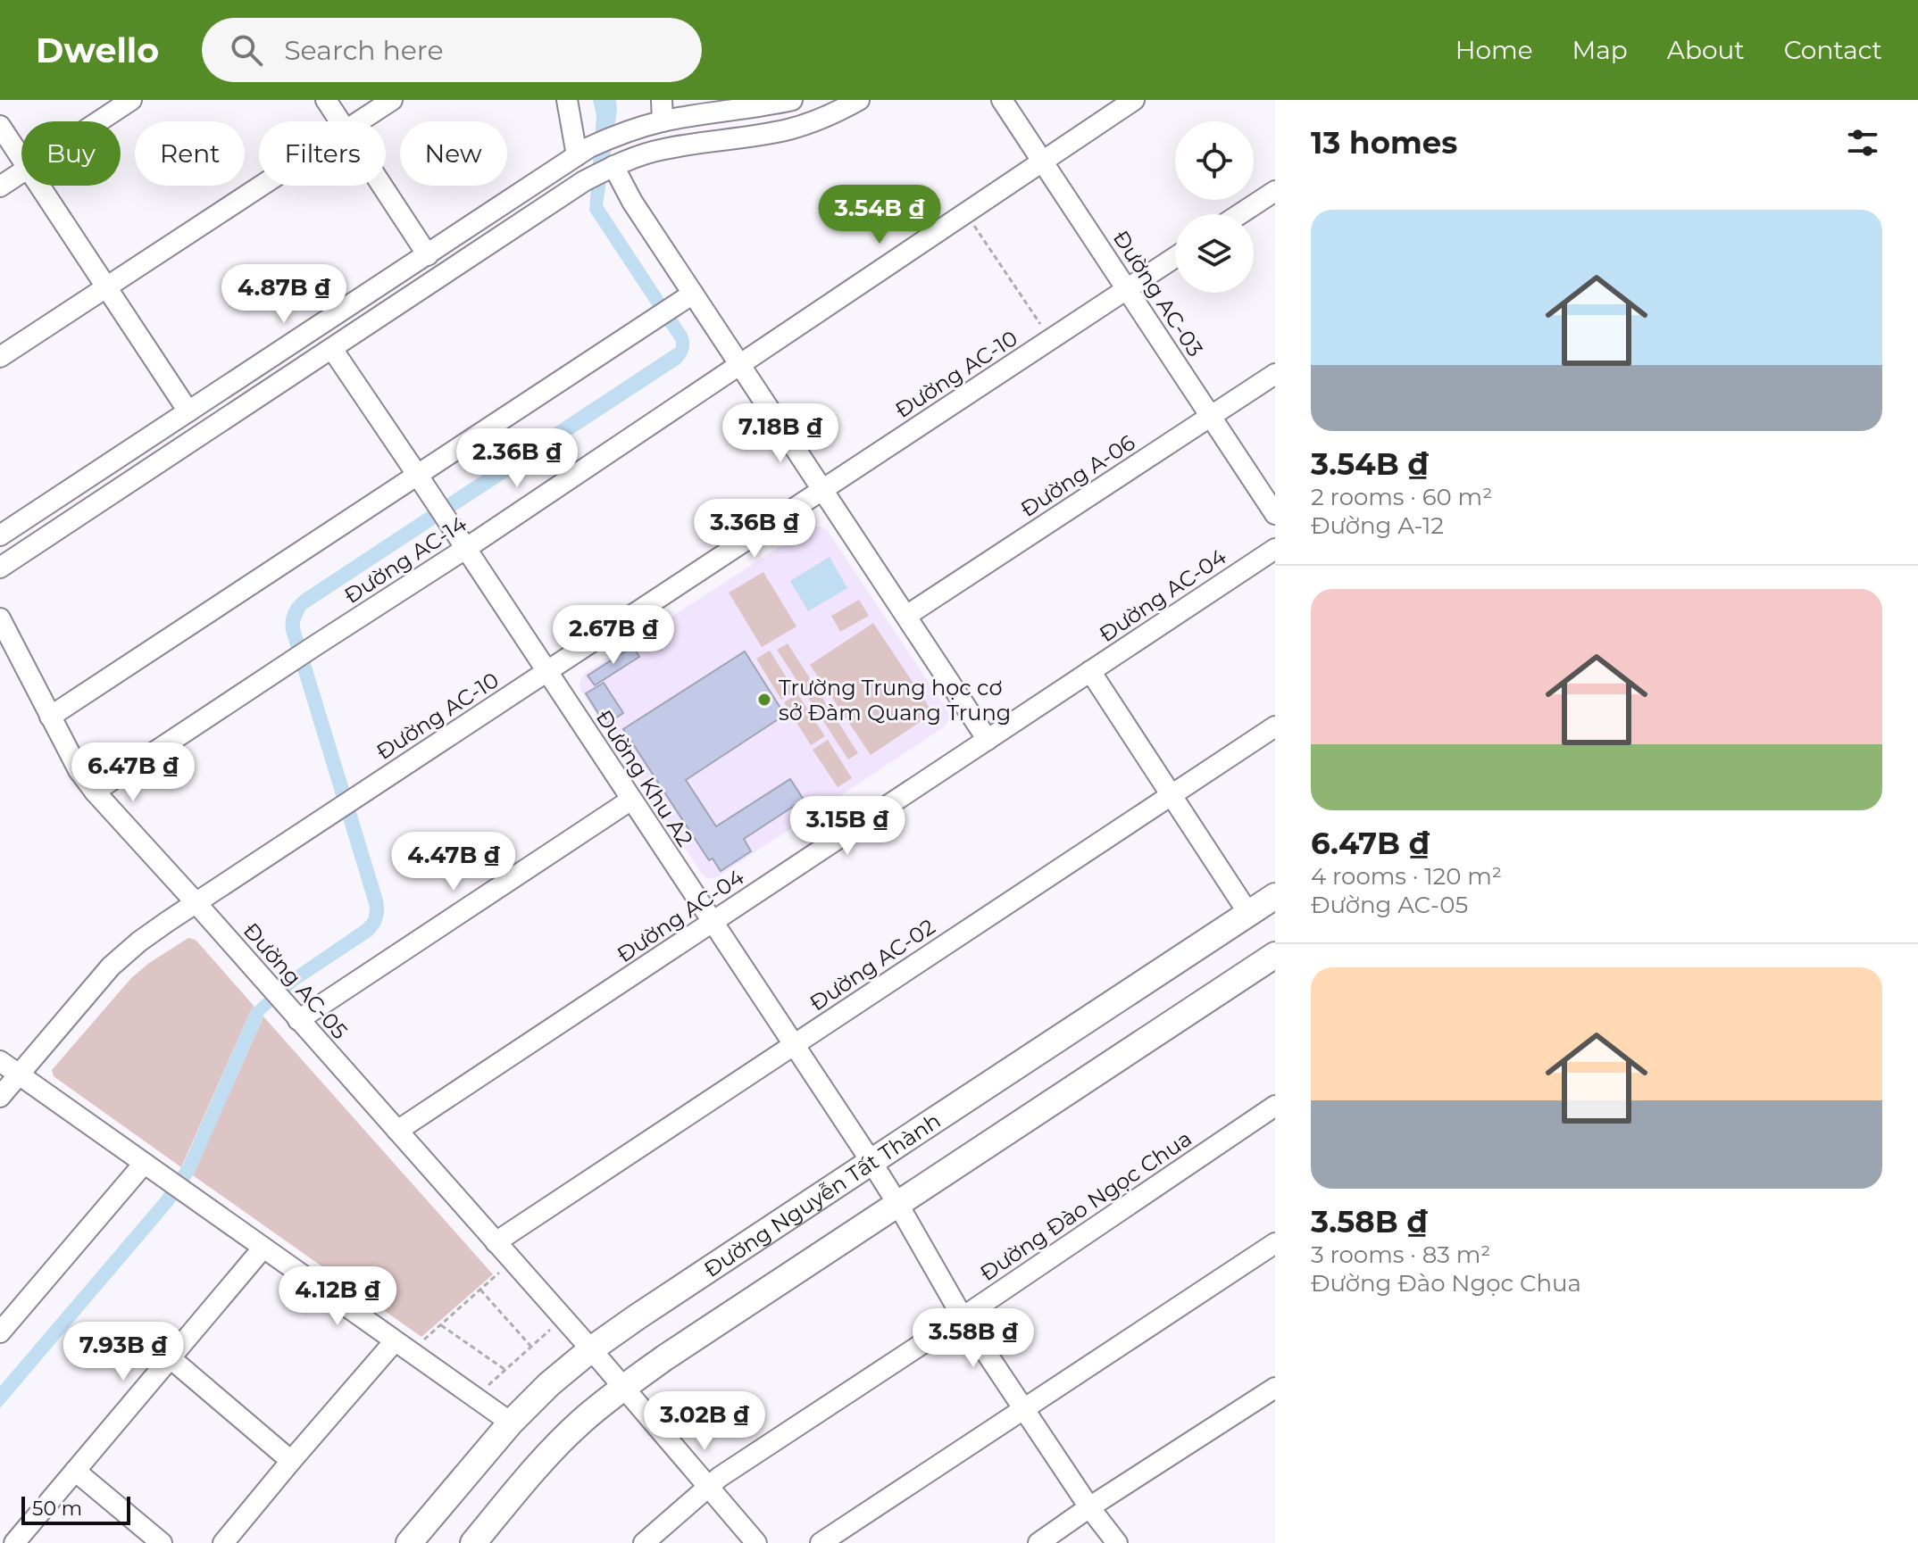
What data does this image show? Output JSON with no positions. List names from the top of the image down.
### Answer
{
  "streets": {
    "main road": ["Đường Nguyễn Tất Thành"],
    "street": [
      "Đường AC-03",
      "Đường AC-10",
      "Đường A-06",
      "Đường AC-14",
      "Đường AC-04",
      "Đường Khu A2",
      "Đường AC-02",
      "Đường AC-05",
      "Đường Đào Ngọc Chua"
    ]
  },
  "crossings": [
    ["Đường AC-03", "Đường AC-10"],
    ["Đường AC-03", "Đường A-06"],
    ["Đường AC-03", "Đường AC-14"],
    ["Đường AC-10", "Đường Khu A2"],
    ["Đường AC-10", "Đường AC-05"],
    ["Đường AC-14", "Đường Khu A2"],
    ["Đường AC-14", "Đường AC-05"],
    ["Đường AC-04", "Đường Khu A2"],
    ["Đường AC-04", "Đường AC-05"],
    ["Đường Khu A2", "Đường AC-02"],
    ["Đường Khu A2", "Đường Nguyễn Tất Thành"],
    ["Đường Khu A2", "Đường Đào Ngọc Chua"],
    ["Đường AC-02", "Đường AC-05"],
    ["Đường AC-05", "Đường Nguyễn Tất Thành"],
    ["Đường AC-05", "Đường Đào Ngọc Chua"]
  ],
  "places": ["Trường Trung học cơ sở Đàm Quang Trung"],
  "scale_bar": "50 m",
  "page": {
    "header": "Dwello",
    "search": "Search here",
    "nav": [
      "Home",
      "Map",
      "About",
      "Contact"
    ],
    "heading": "13 homes",
    "chip": [
      "Buy",
      "Rent",
      "Filters",
      "New"
    ],
    "price": [
      "3.54B ₫",
      "4.87B ₫",
      "7.18B ₫",
      "2.36B ₫",
      "3.36B ₫",
      "2.67B ₫",
      "6.47B ₫",
      "3.15B ₫",
      "4.47B ₫",
      "4.12B ₫",
      "3.58B ₫",
      "7.93B ₫",
      "3.02B ₫"
    ],
    "list": [
      {
        "name": "3.54B ₫",
        "note": "2 rooms · 60 m² · Đường A-12"
      },
      {
        "name": "6.47B ₫",
        "note": "4 rooms · 120 m² · Đường AC-05"
      },
      {
        "name": "3.58B ₫",
        "note": "3 rooms · 83 m² · Đường Đào Ngọc Chua"
      }
    ],
    "scale": "50 m"
  }
}
